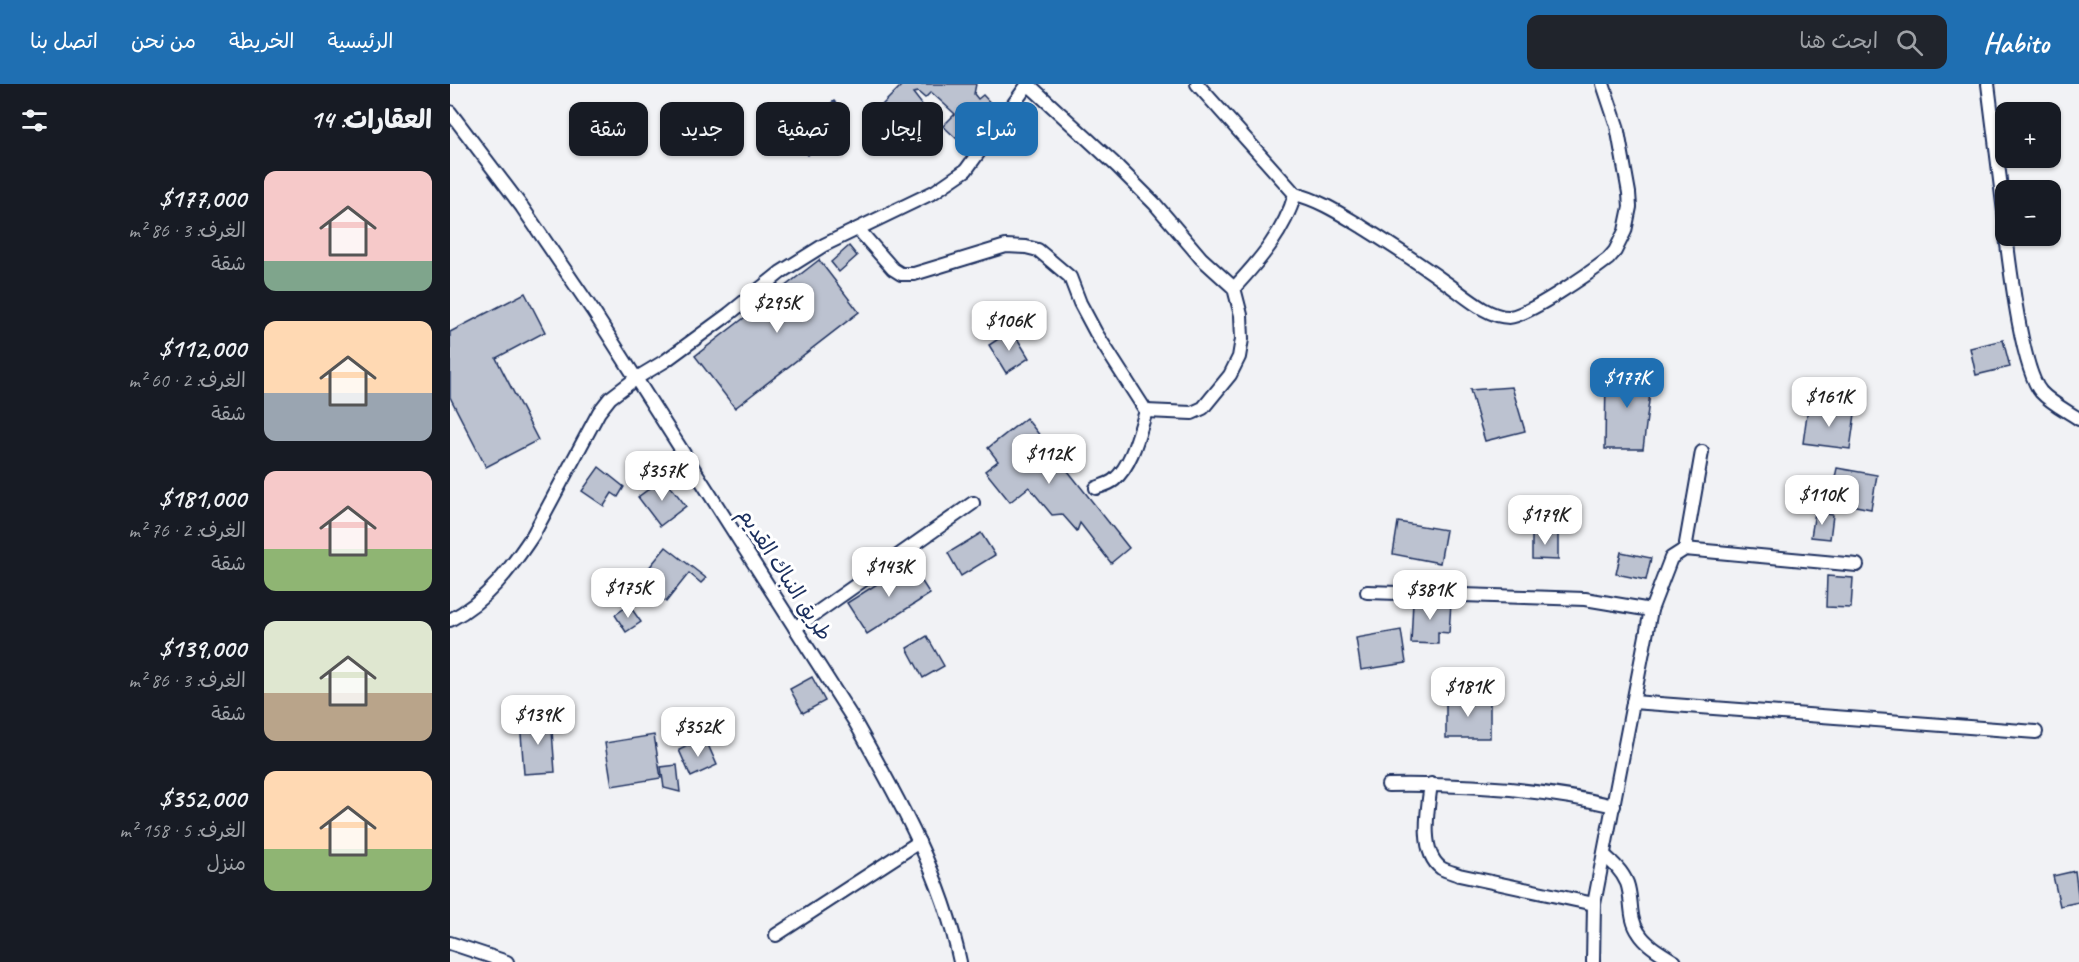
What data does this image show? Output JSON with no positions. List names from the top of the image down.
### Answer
{
  "streets": {
    "street": ["طريق النباك القديم"]
  },
  "page": {
    "header": "Habito",
    "search": "ابحث هنا",
    "nav": [
      "الرئيسية",
      "الخريطة",
      "من نحن",
      "اتصل بنا"
    ],
    "heading": "العقارات: 14",
    "map_buttons": ["+", "−"],
    "chip": [
      "شراء",
      "إيجار",
      "تصفية",
      "جديد",
      "شقة"
    ],
    "list": [
      {
        "name": "$177,000",
        "note": "الغرف: 3 · 86 m² · شقة"
      },
      {
        "name": "$112,000",
        "note": "الغرف: 2 · 60 m² · شقة"
      },
      {
        "name": "$181,000",
        "note": "الغرف: 2 · 76 m² · شقة"
      },
      {
        "name": "$139,000",
        "note": "الغرف: 3 · 86 m² · شقة"
      },
      {
        "name": "$352,000",
        "note": "الغرف: 5 · 158 m² · منزل"
      }
    ],
    "price": [
      "$295K",
      "$106K",
      "$177K",
      "$161K",
      "$112K",
      "$357K",
      "$110K",
      "$179K",
      "$143K",
      "$175K",
      "$381K",
      "$181K",
      "$139K",
      "$352K"
    ]
  }
}
